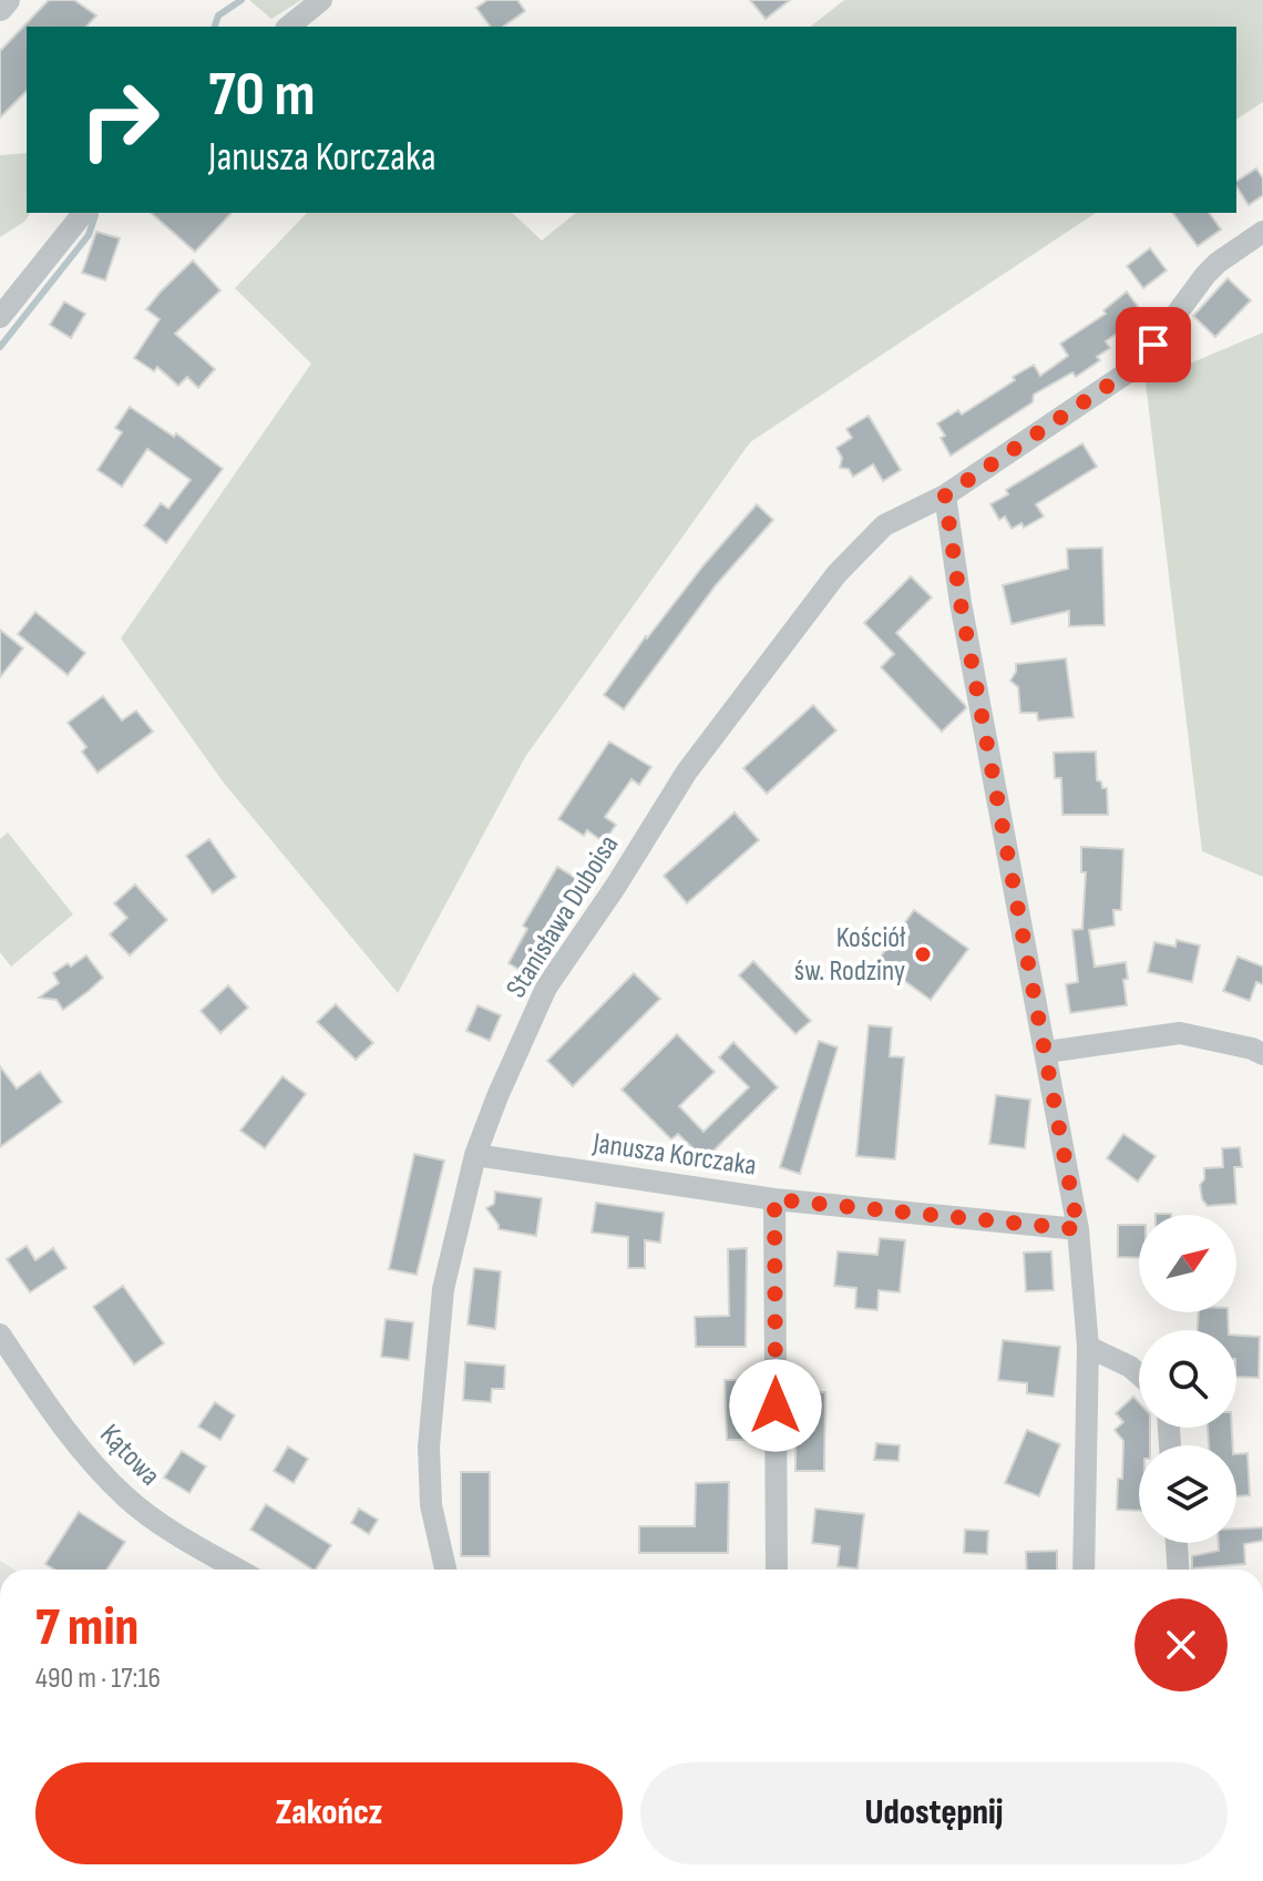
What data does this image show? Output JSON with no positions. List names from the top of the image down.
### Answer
{
  "streets": {
    "street": ["Stanisława Duboisa", "Janusza Korczaka", "Kątowa"]
  },
  "crossings": [
    ["Stanisława Duboisa", "Janusza Korczaka"]
  ],
  "places": ["Kościół św. Rodziny"],
  "north": "top right",
  "page": {
    "turn": ["70 m", "Janusza Korczaka"],
    "heading": ["7 min", "490 m · 17:16"],
    "buttons": ["Zakończ", "Udostępnij"]
  }
}
